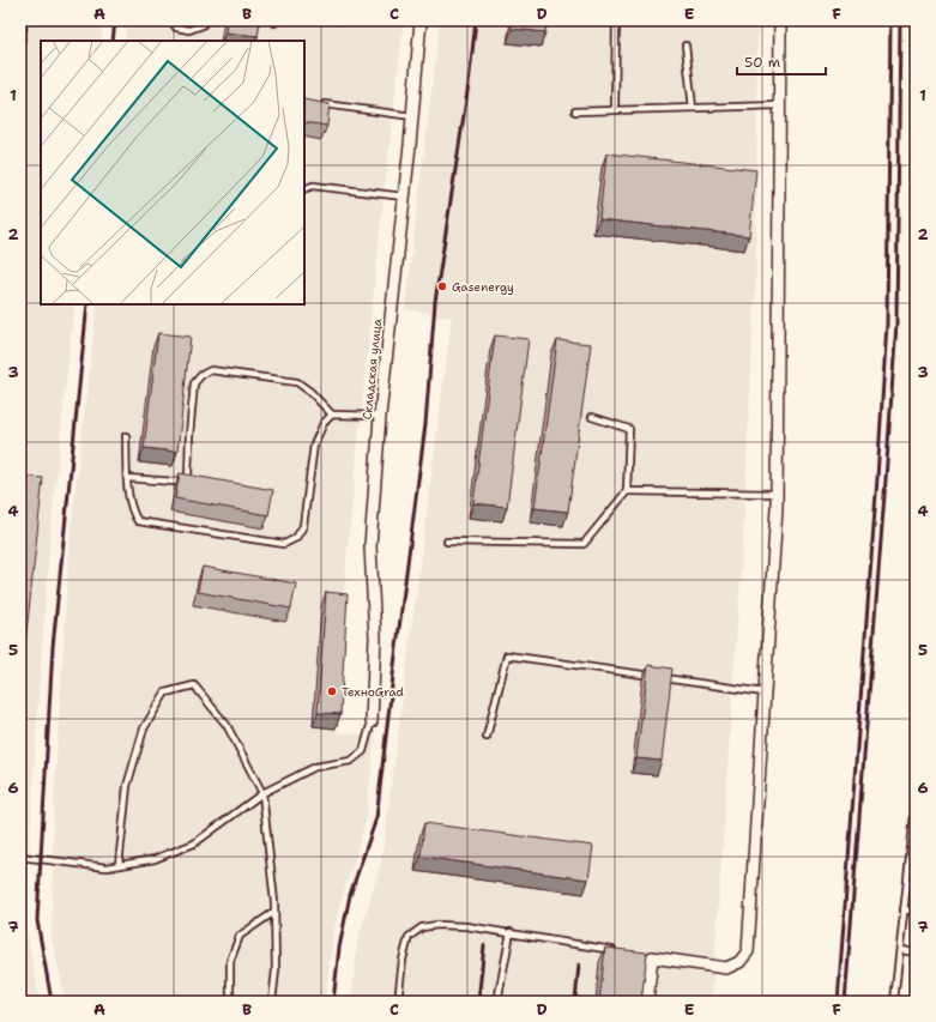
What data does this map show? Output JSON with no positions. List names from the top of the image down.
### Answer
{
  "streets": {
    "street": ["Складская улица"]
  },
  "places": ["Gasenergy", "ТехноGrad"],
  "scale_bar": "50 m",
  "grid": {
    "columns": [
      "A",
      "B",
      "C",
      "D",
      "E",
      "F"
    ],
    "rows": [
      "1",
      "2",
      "3",
      "4",
      "5",
      "6",
      "7"
    ]
  }
}
